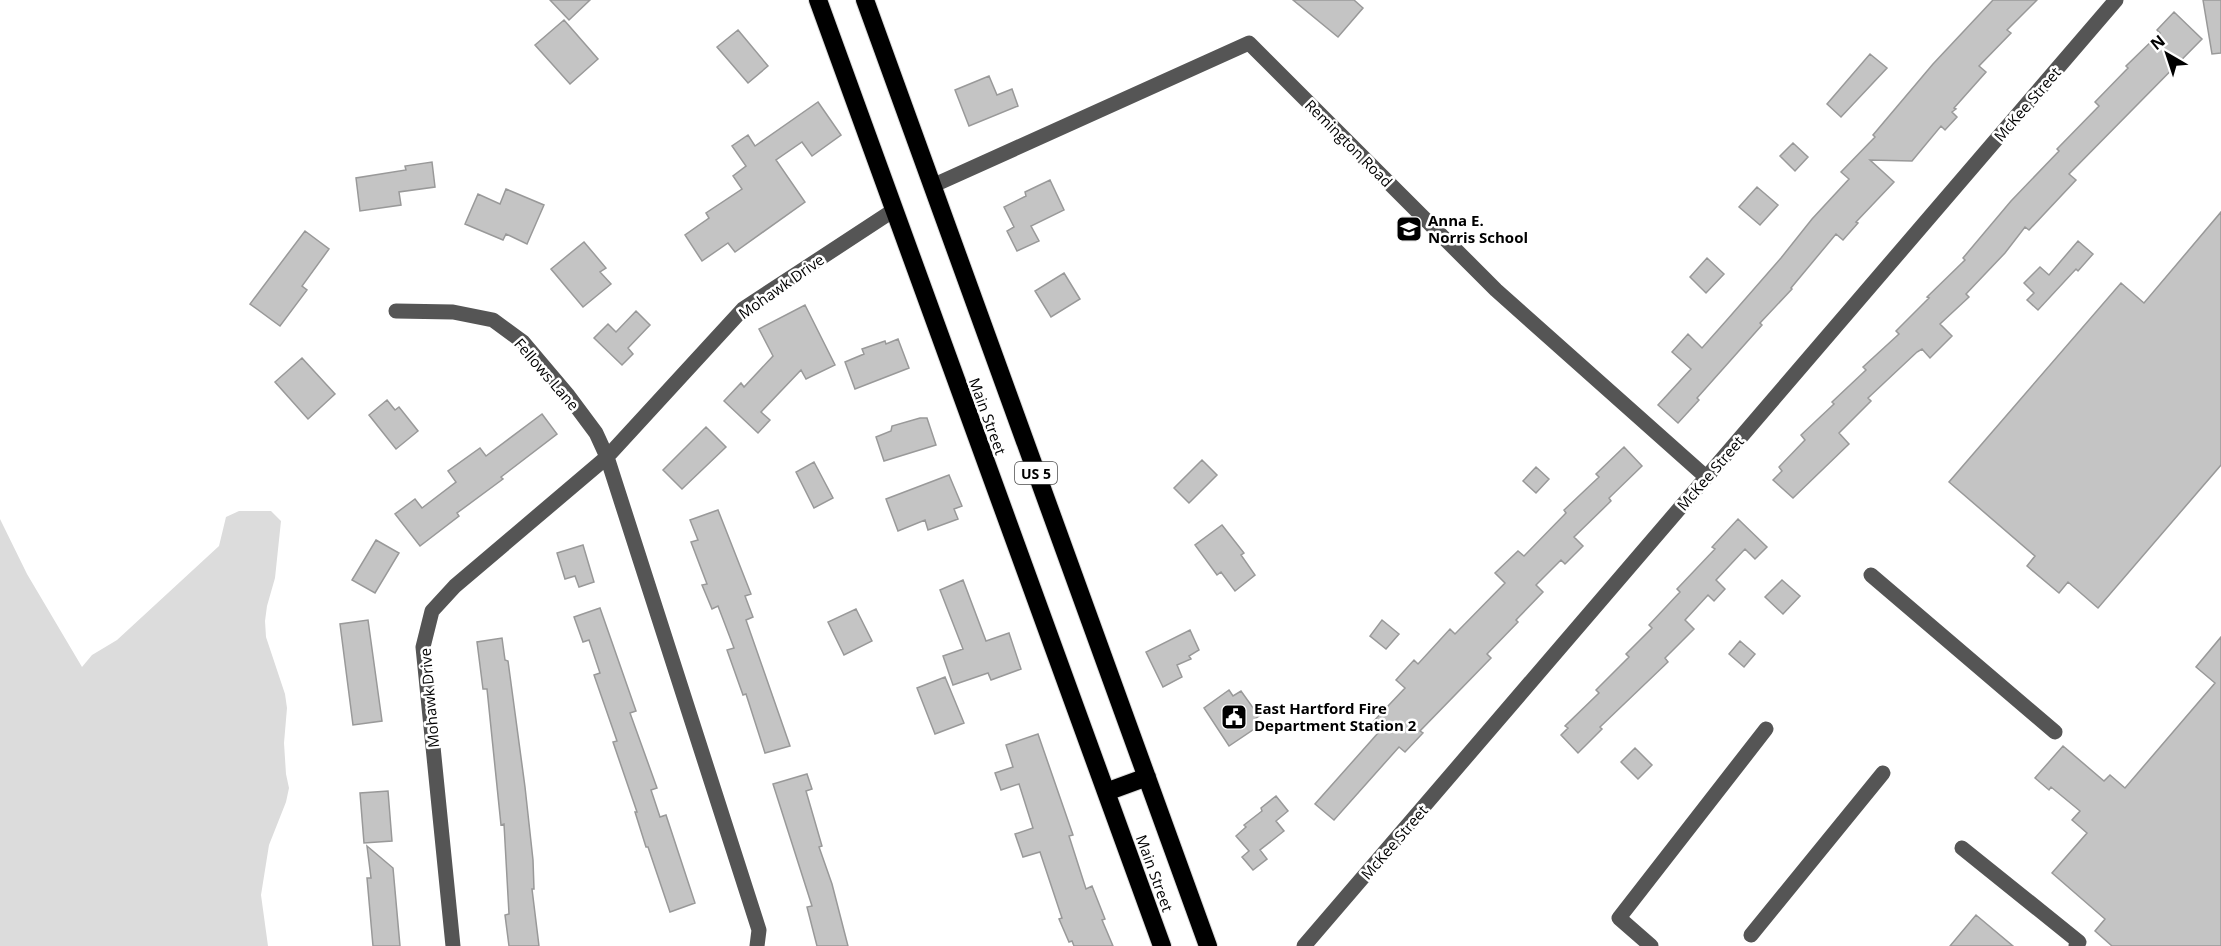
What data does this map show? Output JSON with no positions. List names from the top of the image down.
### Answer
{
  "streets": {
    "highway": ["Main Street", "US 5"],
    "street": [
      "McKee Street",
      "Remington Road",
      "Mohawk Drive",
      "Fellows Lane"
    ]
  },
  "crossings": [
    ["McKee Street", "Remington Road"],
    ["Remington Road", "Main Street"],
    ["Mohawk Drive", "Fellows Lane"],
    ["Mohawk Drive", "Main Street"]
  ],
  "places": {
    "school or university": ["Anna E. Norris School"],
    "public building": ["East Hartford Fire Department Station 2"]
  },
  "north": "top left"
}
